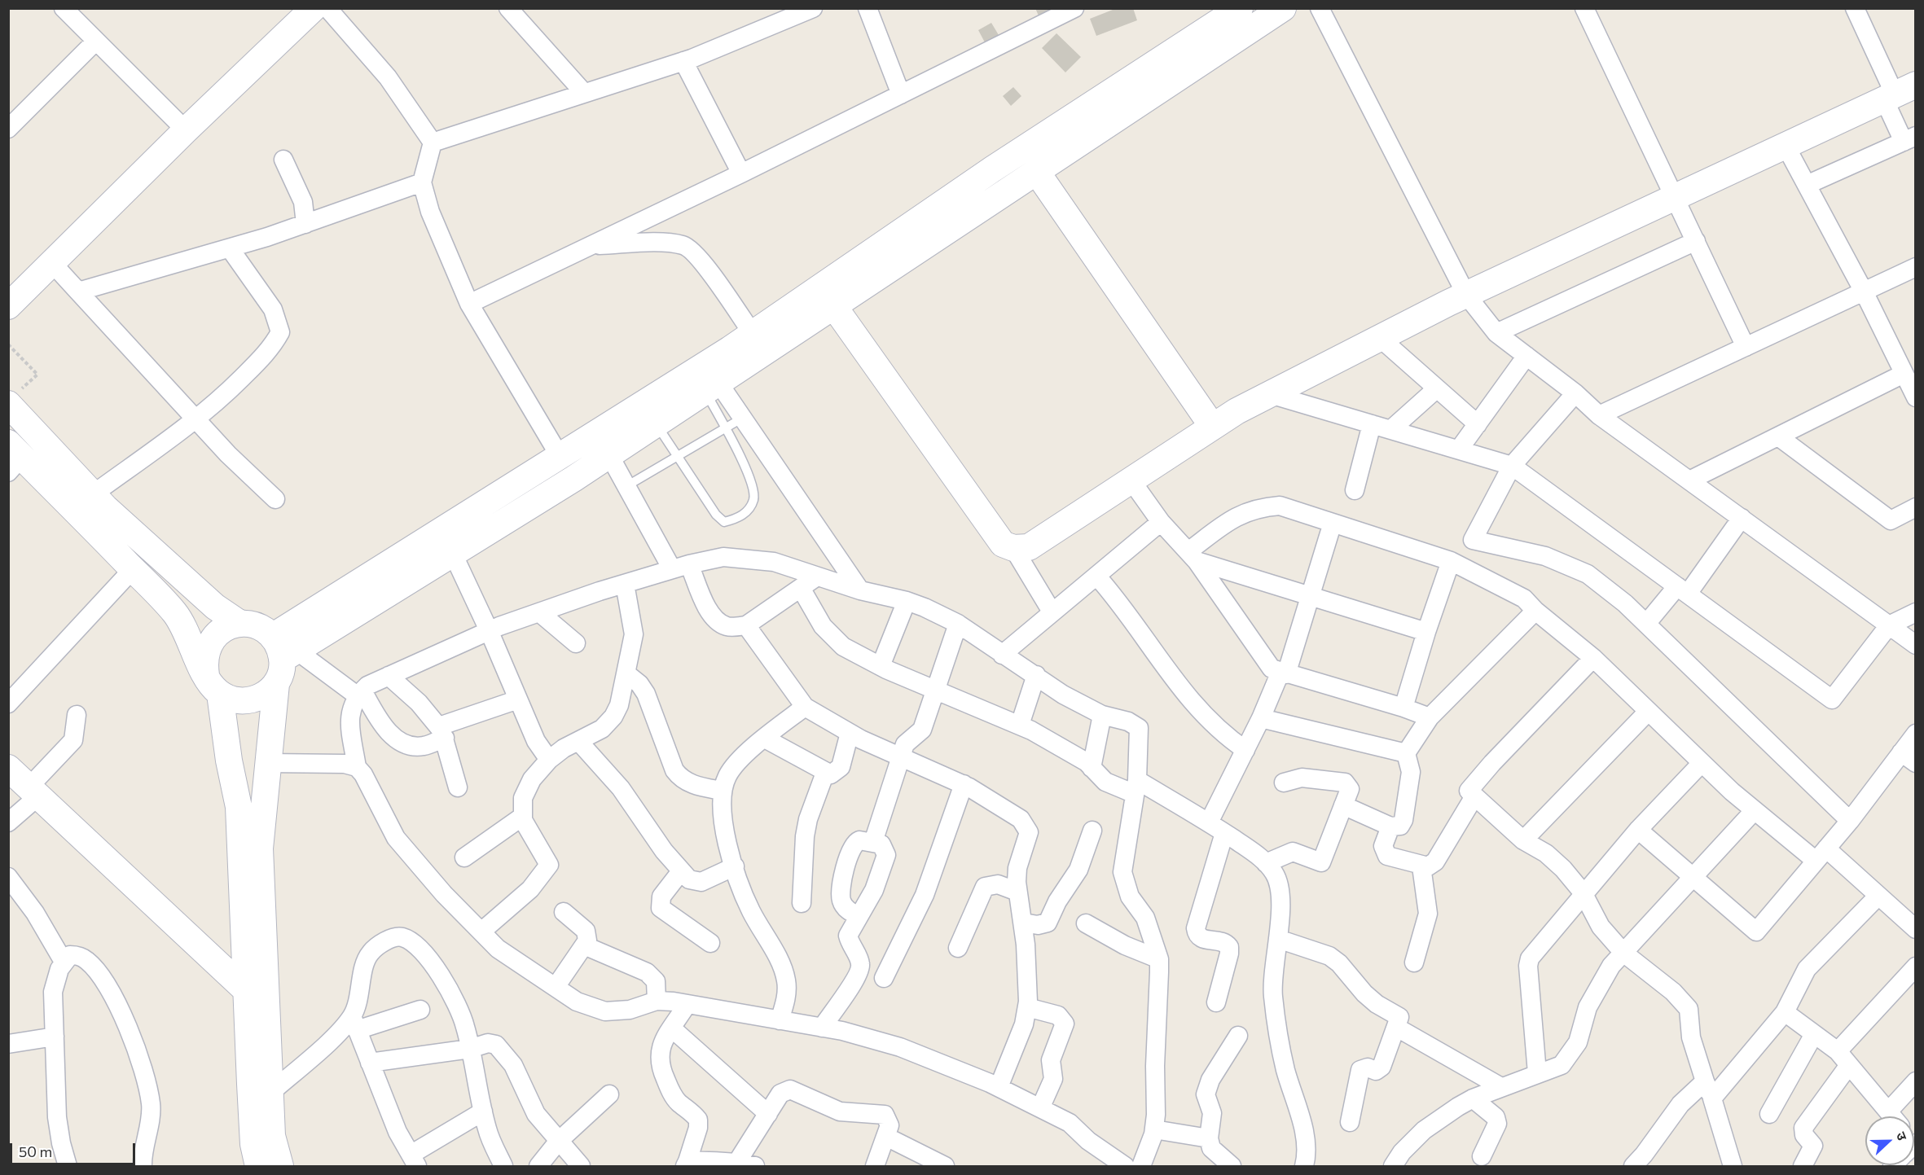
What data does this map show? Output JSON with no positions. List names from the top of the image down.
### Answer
{
  "scale_bar": "50 m",
  "north": "right"
}
